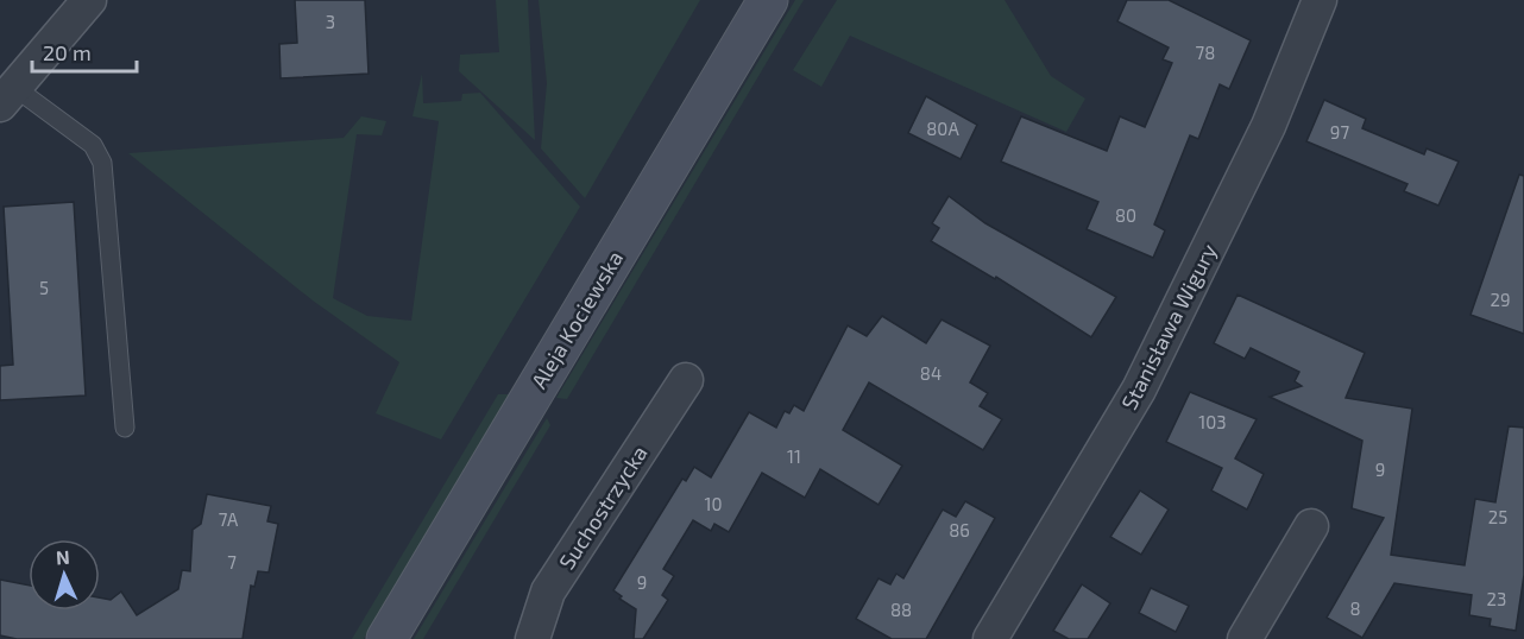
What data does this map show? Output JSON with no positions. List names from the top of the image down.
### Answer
{
  "streets": {
    "street": ["Aleja Kociewska", "Stanisława Wigury", "Suchostrzycka"]
  },
  "house_numbers": [
    "3",
    "78",
    "80A",
    "97",
    "80",
    "5",
    "29",
    "84",
    "103",
    "11",
    "9",
    "10",
    "25",
    "7A",
    "86",
    "7",
    "9",
    "23",
    "8",
    "88"
  ],
  "scale_bar": "20 m",
  "north": "top"
}
